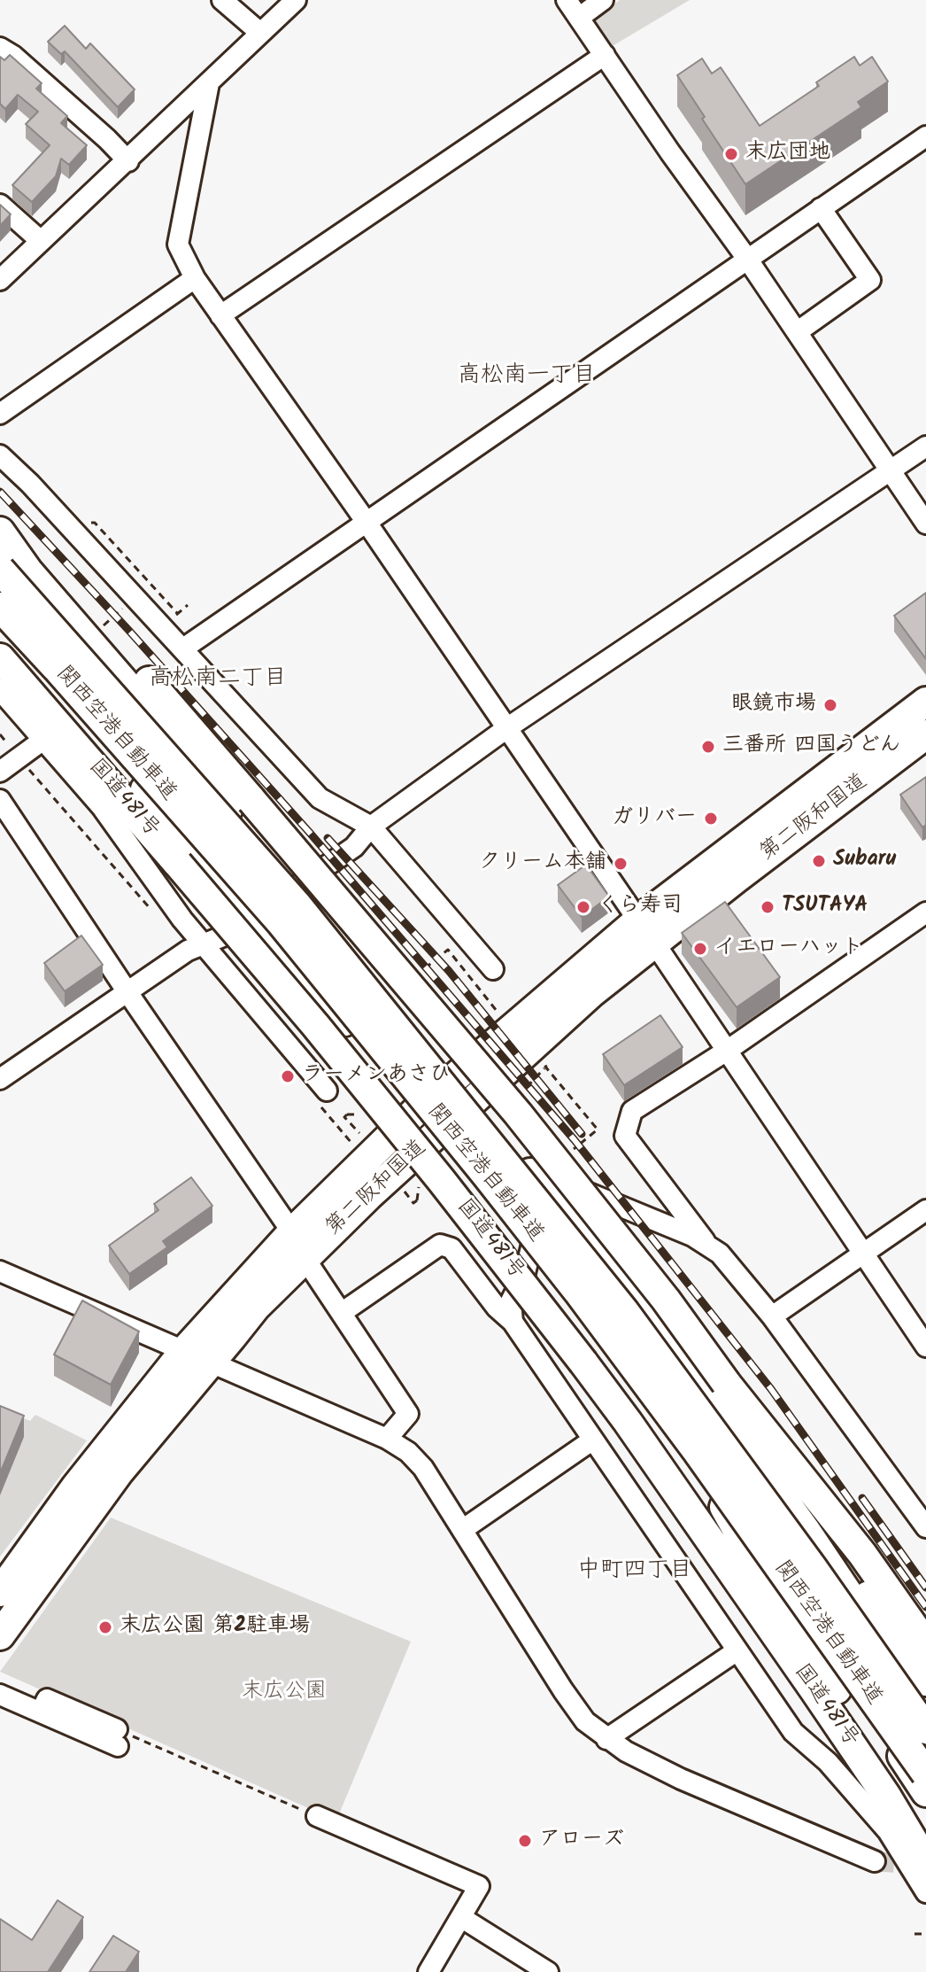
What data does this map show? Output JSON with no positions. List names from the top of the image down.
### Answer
{
  "streets": {
    "highway": ["関西空港自動車道", "国道481号", "第二阪和国道"]
  },
  "districts": ["高松南一丁目", "高松南二丁目", "中町四丁目"],
  "parks": ["末広公園"],
  "places": [
    "末広団地",
    "眼鏡市場",
    "三番所 四国うどん",
    "ガリバー",
    "Subaru",
    "クリーム本舗",
    "くら寿司",
    "TSUTAYA",
    "イエローハット",
    "ラーメンあさひ",
    "末広公園 第2駐車場",
    "アローズ"
  ]
}
